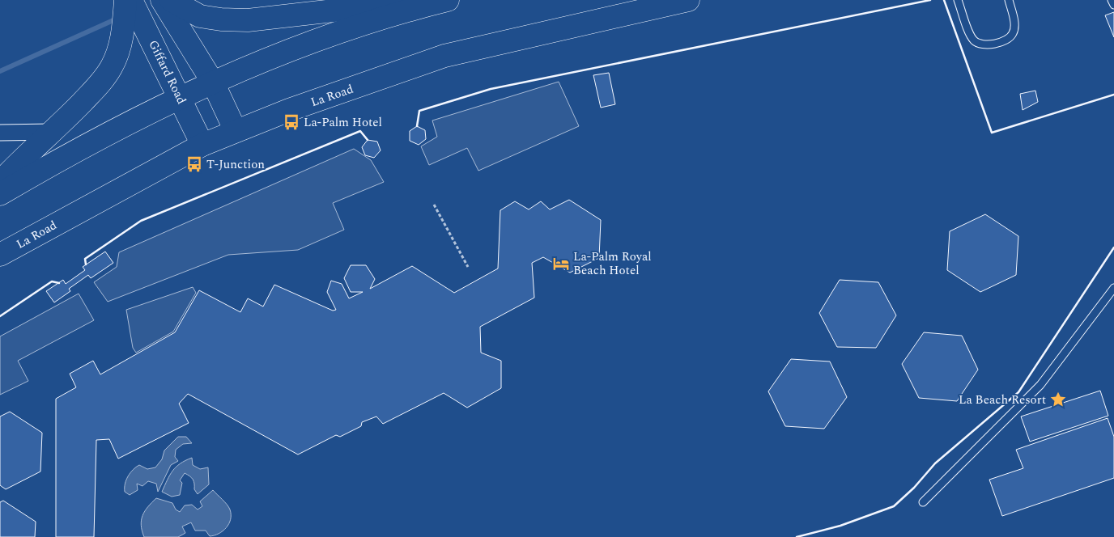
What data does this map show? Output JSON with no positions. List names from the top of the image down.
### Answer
{
  "streets": {
    "main road": ["Giffard Road", "La Road"]
  },
  "crossings": [
    ["Giffard Road", "La Road"]
  ],
  "places": {
    "bus stop": ["La-Palm Hotel", "T-Junction"],
    "hotel": ["La-Palm Royal Beach Hotel"],
    "place": ["La Beach Resort"]
  }
}
